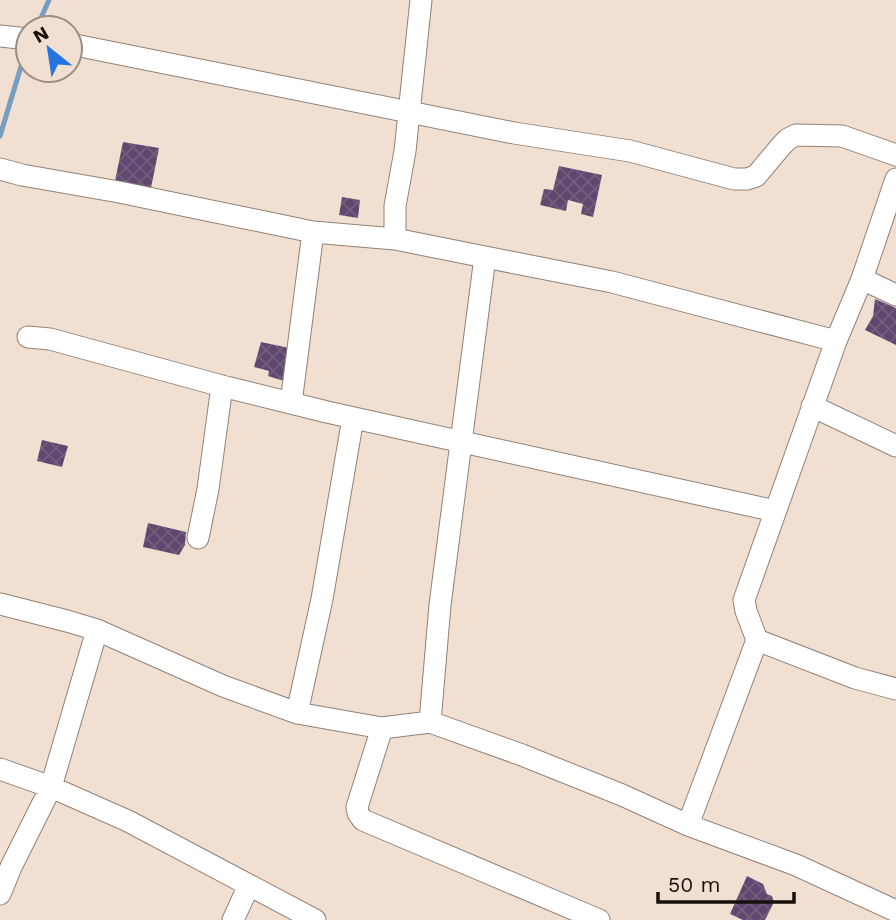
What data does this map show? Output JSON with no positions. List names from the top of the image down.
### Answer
{
  "scale_bar": "50 m",
  "north": "top left"
}
